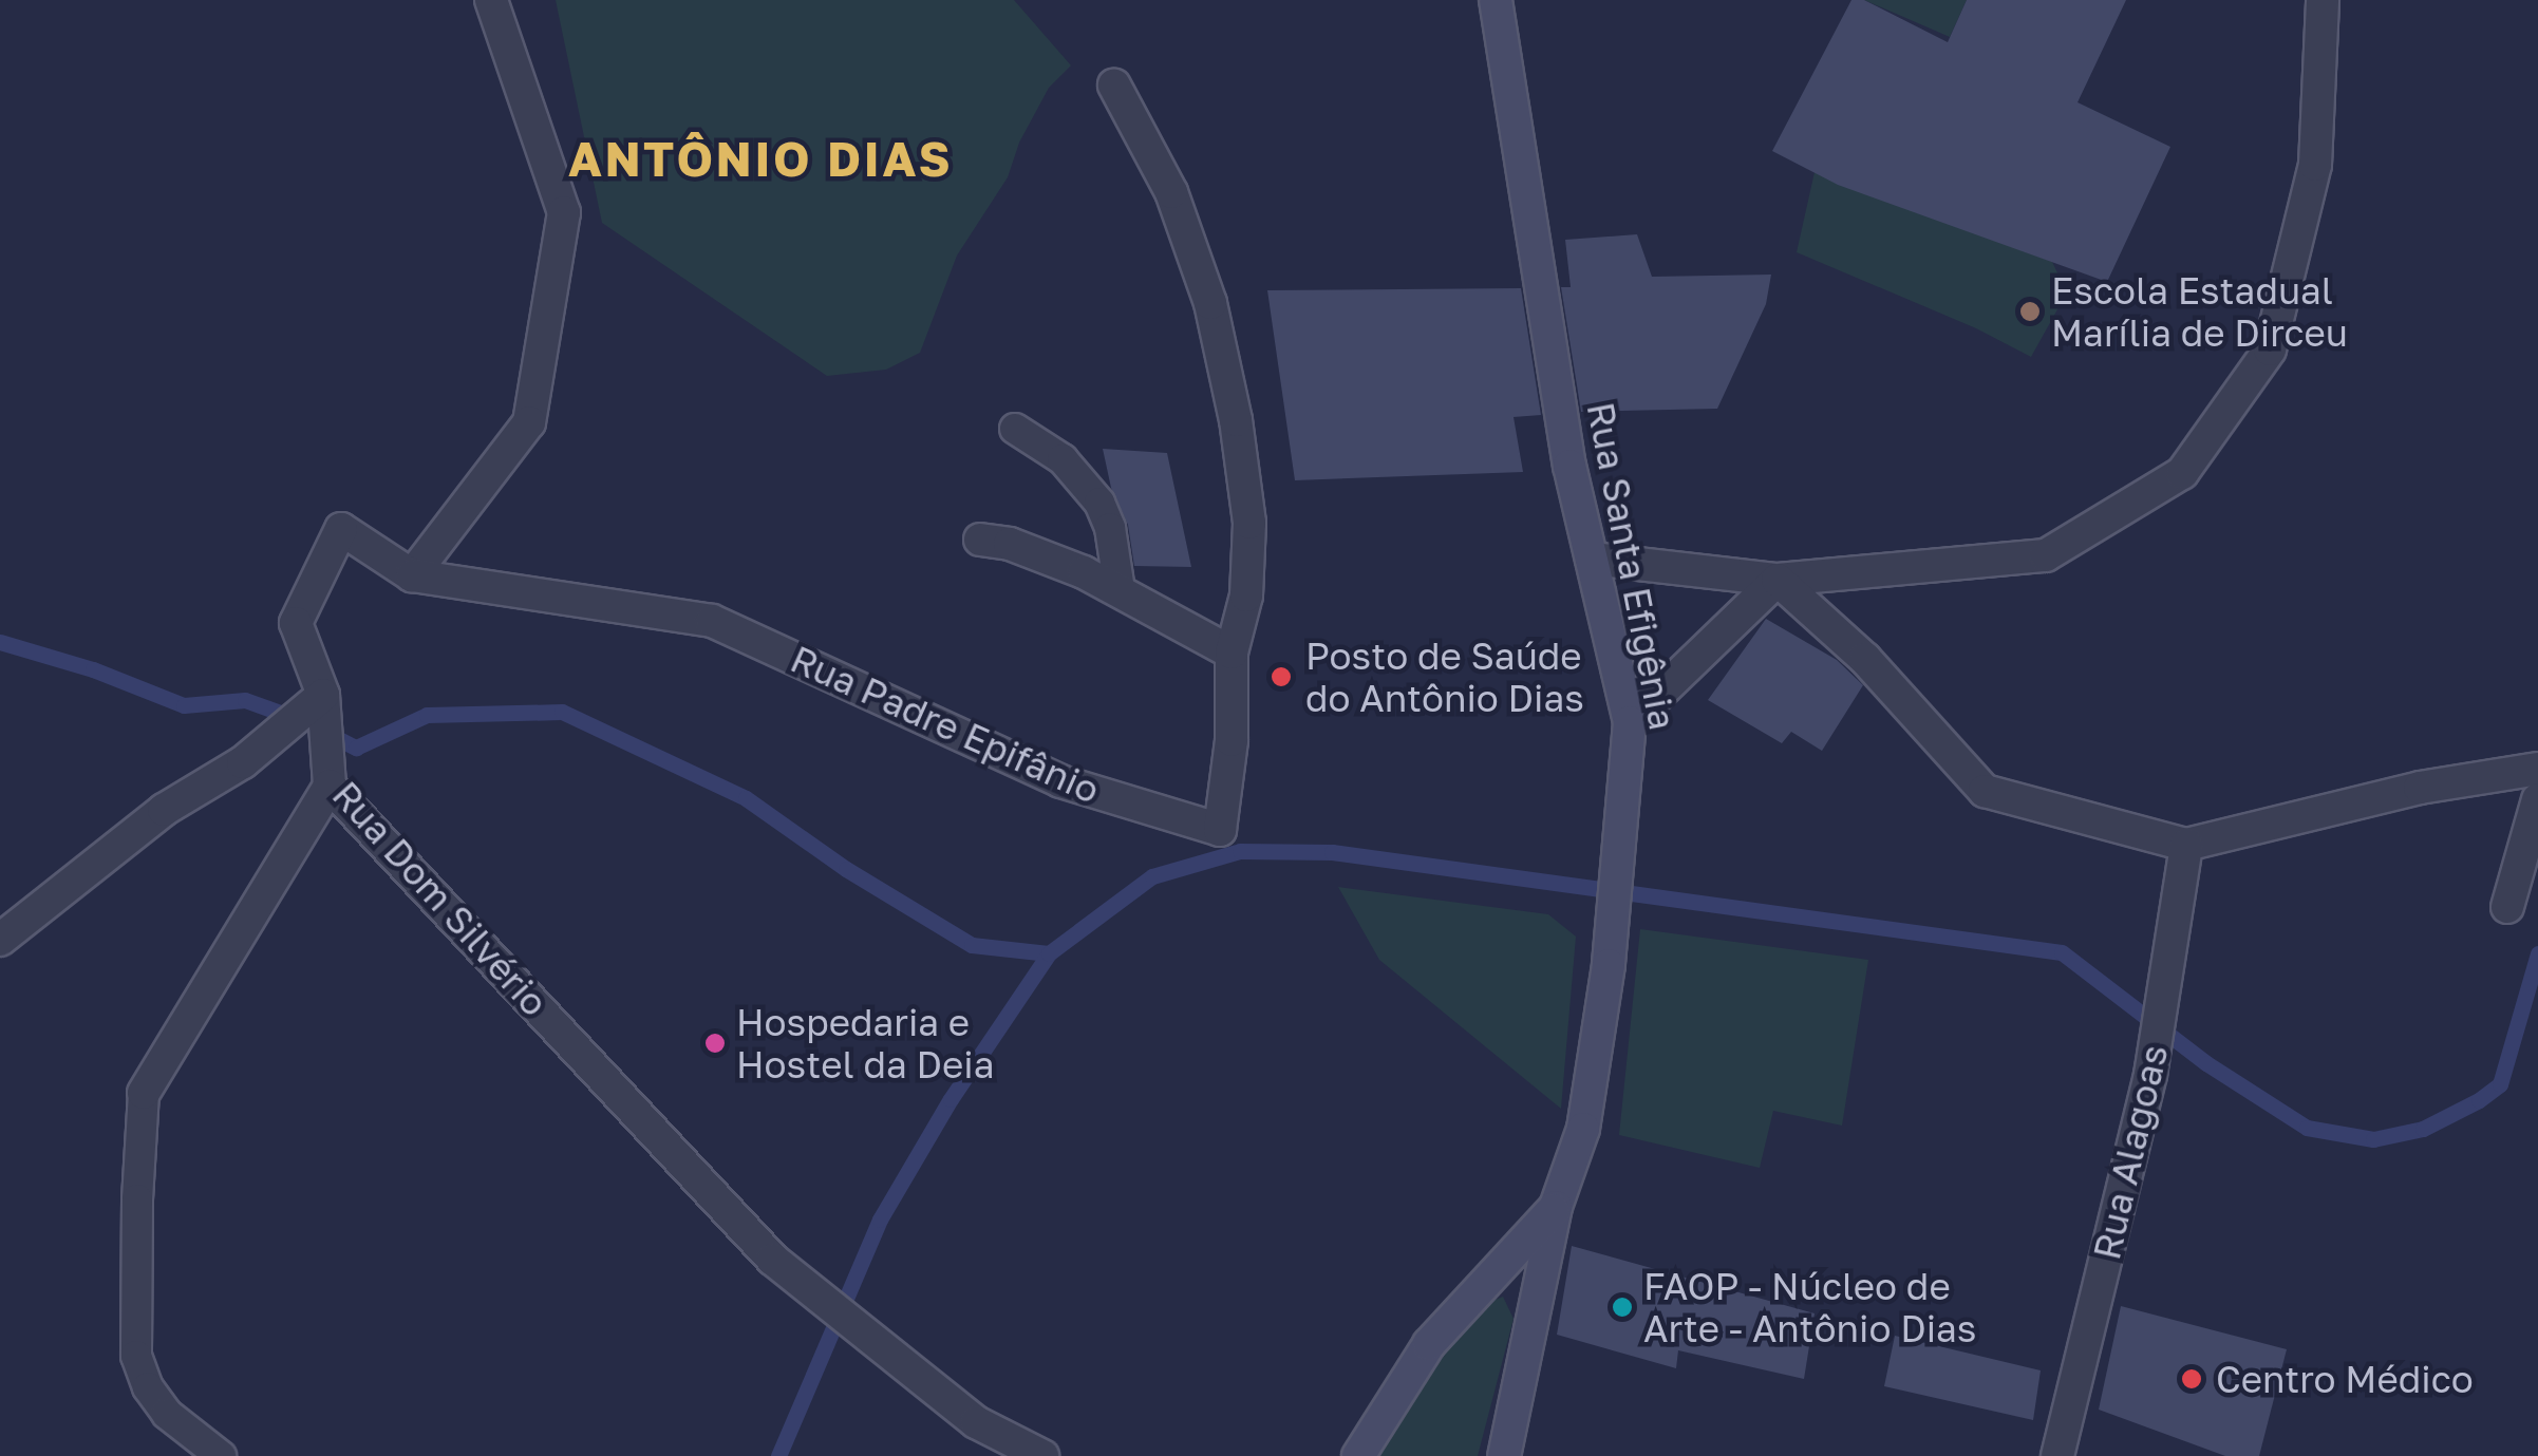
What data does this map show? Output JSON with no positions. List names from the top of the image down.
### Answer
{
  "streets": {
    "street": [
      "Rua Santa Efigênia",
      "Rua Padre Epifânio",
      "Rua Dom Silvério",
      "Rua Alagoas"
    ]
  },
  "crossings": [
    ["Rua Padre Epifânio", "Rua Dom Silvério"]
  ],
  "districts": ["ANTÔNIO DIAS"],
  "places": [
    "Escola Estadual Marília de Dirceu",
    "Posto de Saúde do Antônio Dias",
    "Hospedaria e Hostel da Deia",
    "FAOP - Núcleo de Arte - Antônio Dias",
    "Centro Médico"
  ]
}
